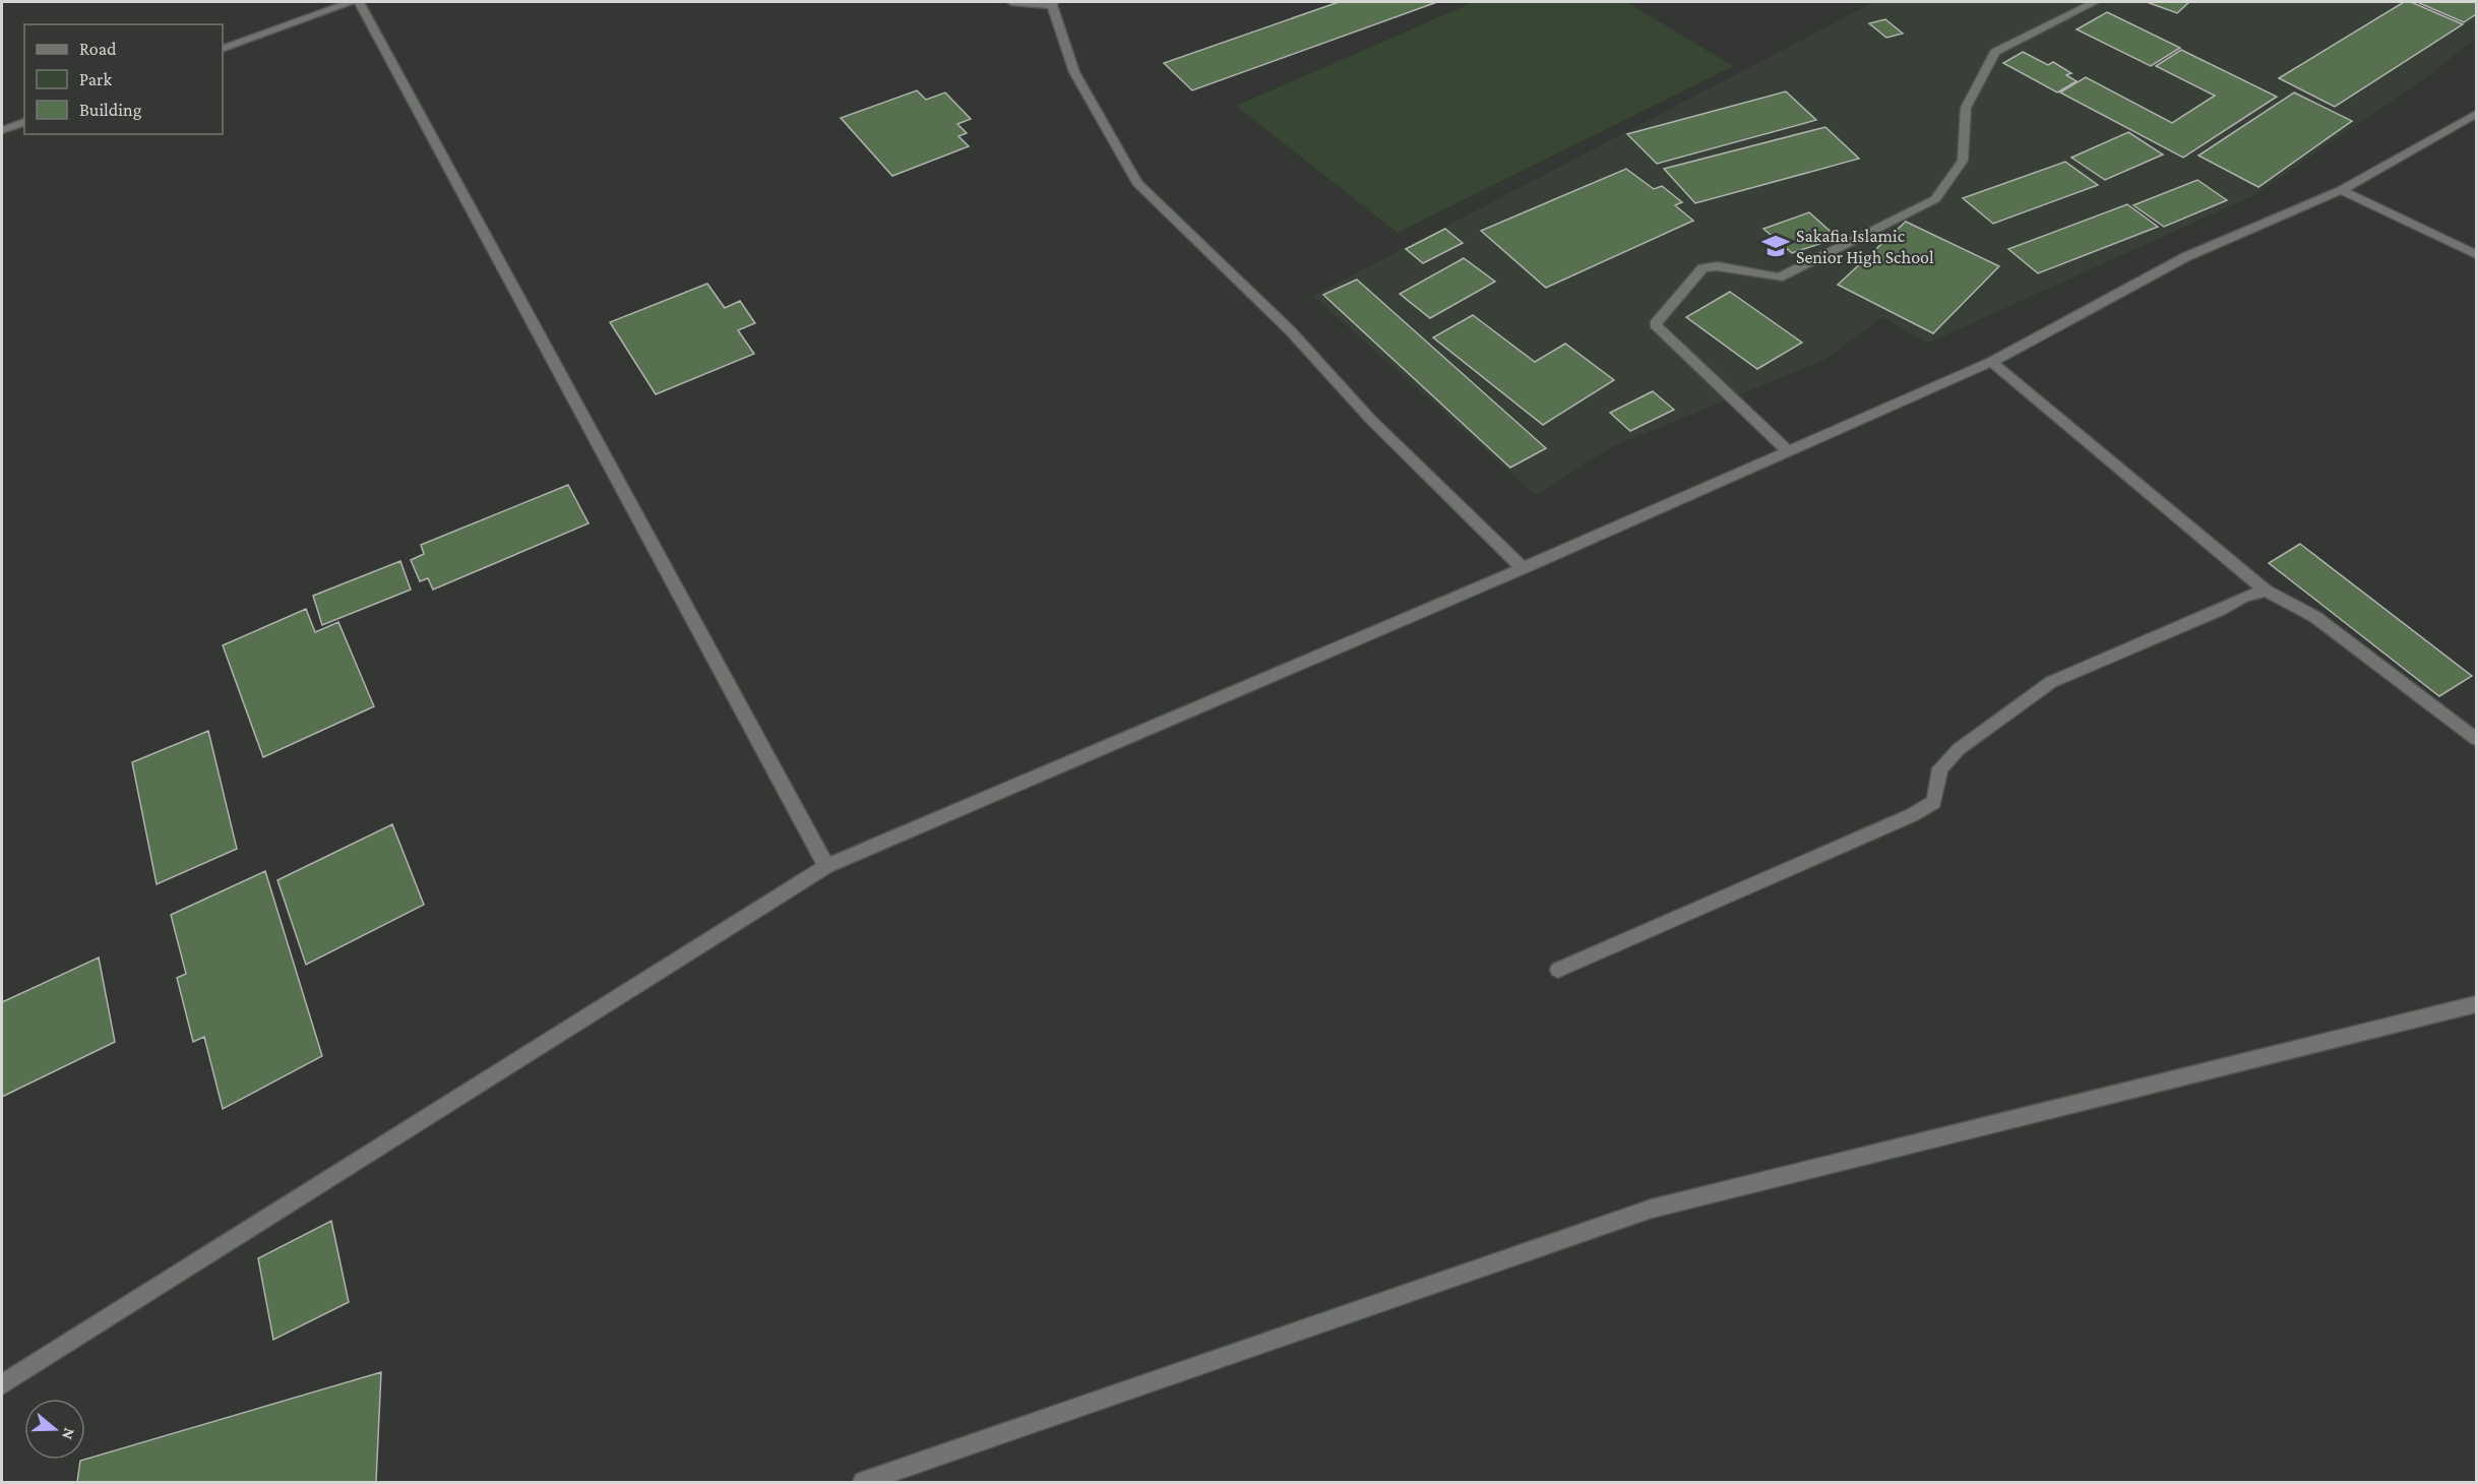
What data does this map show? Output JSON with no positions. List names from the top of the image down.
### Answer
{
  "places": {
    "school or university": ["Sakafia Islamic Senior High School"]
  },
  "legend": ["Road", "Park", "Building"],
  "north": "right"
}
